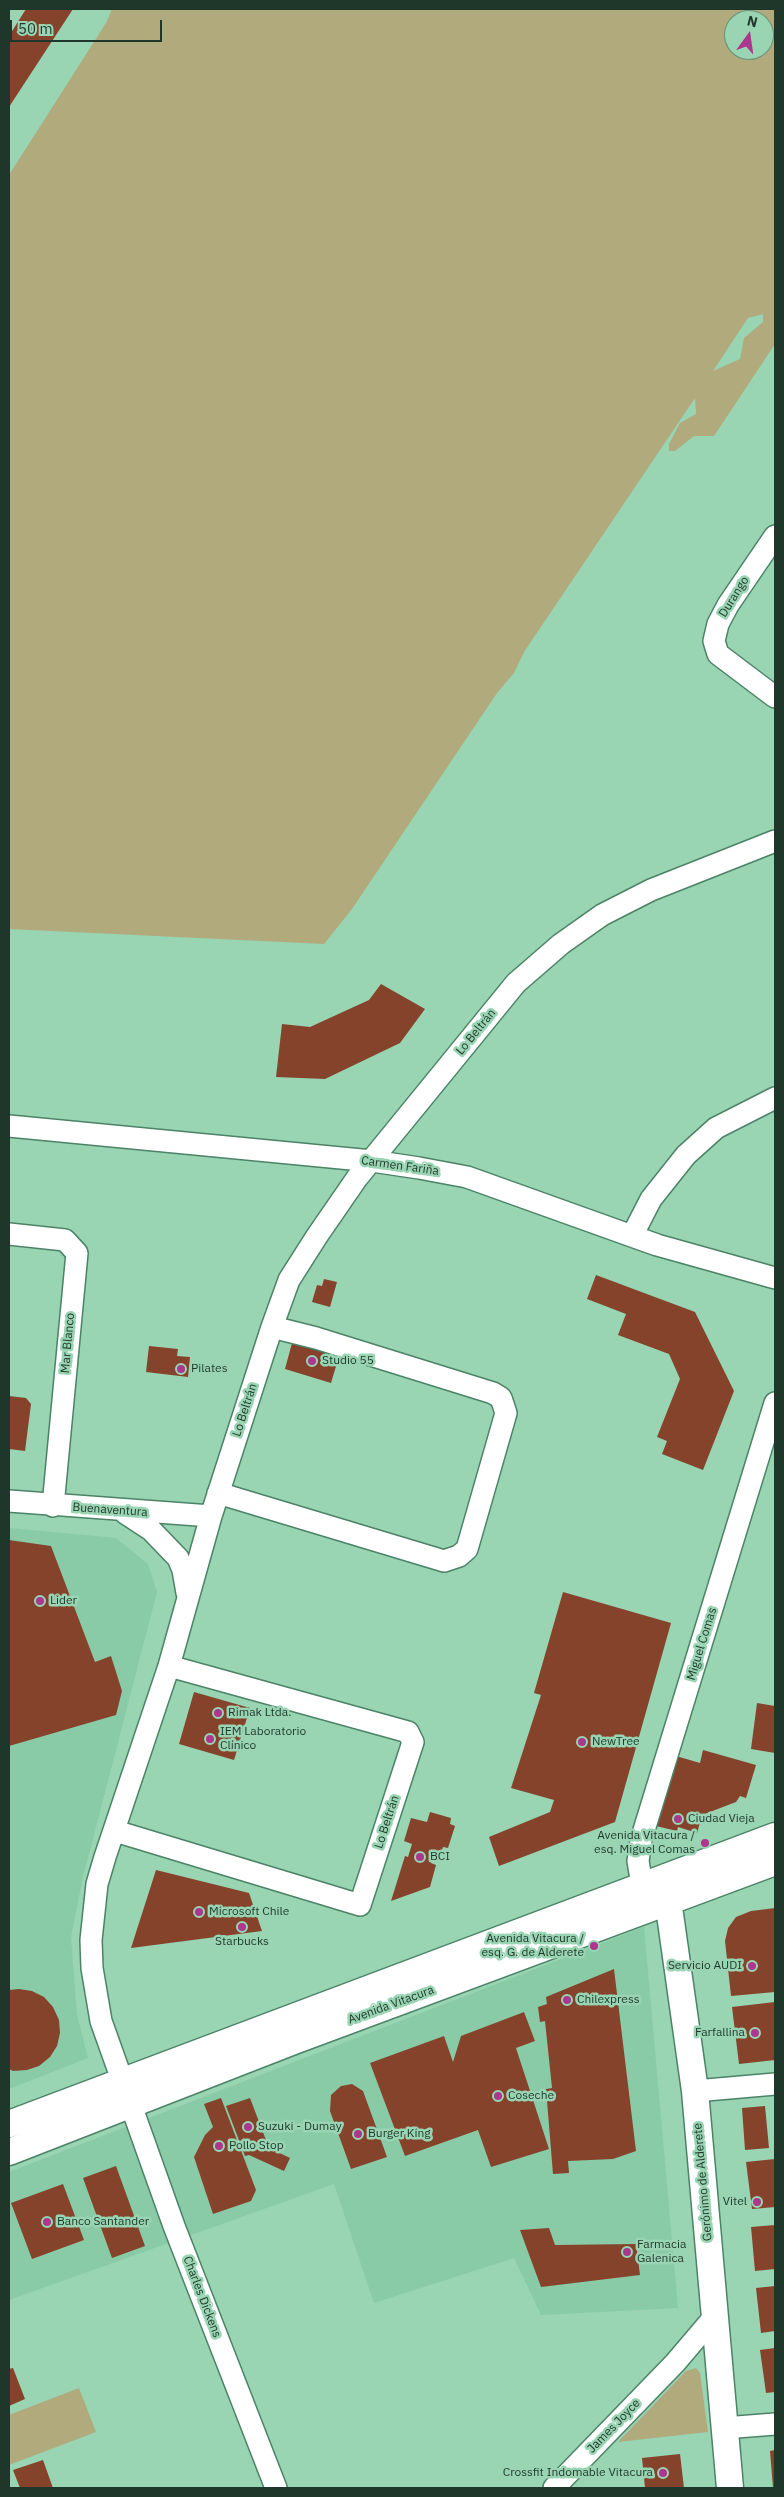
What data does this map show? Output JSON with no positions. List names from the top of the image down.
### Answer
{
  "streets": {
    "main road": ["Avenida Vitacura", "Gerónimo de Alderete"],
    "street": [
      "Durango",
      "Lo Beltrán",
      "Carmen Fariña",
      "Mar Blanco",
      "Buenaventura",
      "Miguel Comas",
      "Charles Dickens",
      "James Joyce"
    ]
  },
  "crossings": [
    ["Lo Beltrán", "Carmen Fariña"],
    ["Lo Beltrán", "Buenaventura"],
    ["Lo Beltrán", "Avenida Vitacura"],
    ["Lo Beltrán", "Charles Dickens"],
    ["Mar Blanco", "Buenaventura"],
    ["Miguel Comas", "Avenida Vitacura"],
    ["Miguel Comas", "Gerónimo de Alderete"],
    ["Avenida Vitacura", "Gerónimo de Alderete"],
    ["Avenida Vitacura", "Charles Dickens"],
    ["Gerónimo de Alderete", "James Joyce"]
  ],
  "places": [
    "Studio 55",
    "Pilates",
    "Lider",
    "Rimak Ltda.",
    "IEM Laboratorio Clínico",
    "NewTree",
    "Ciudad Vieja",
    "Avenida Vitacura / esq. Miguel Comas",
    "BCI",
    "Microsoft Chile",
    "Starbucks",
    "Avenida Vitacura / esq. G. de Alderete",
    "Servicio AUDI",
    "Chilexpress",
    "Farfallina",
    "Coseche",
    "Suzuki - Dumay",
    "Burger King",
    "Pollo Stop",
    "Vitel",
    "Banco Santander",
    "Farmacia Galenica",
    "Crossfit Indomable Vitacura"
  ],
  "scale_bar": "50 m",
  "north": "top"
}
